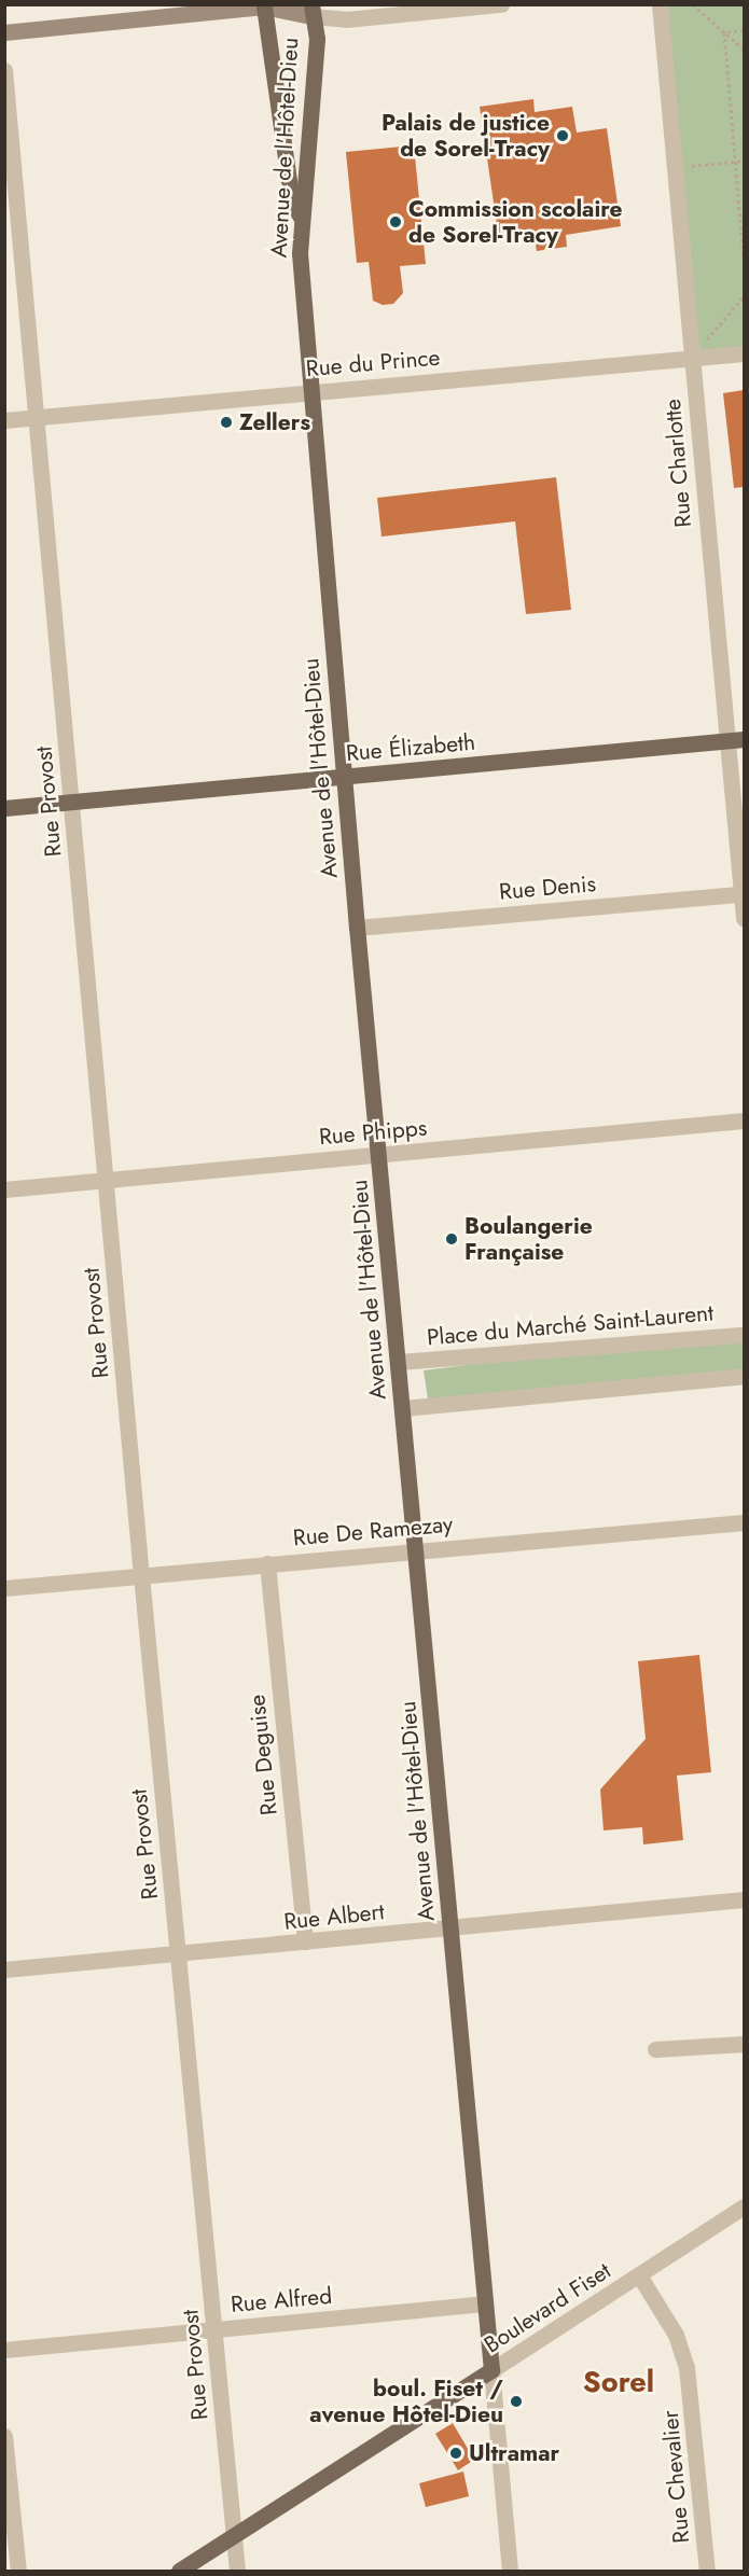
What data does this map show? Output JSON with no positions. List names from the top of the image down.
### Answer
{
  "streets": {
    "main road": ["Avenue de l'Hôtel-Dieu", "Rue Élizabeth", "Boulevard Fiset"],
    "street": [
      "Rue du Prince",
      "Rue Charlotte",
      "Rue Provost",
      "Rue Denis",
      "Rue Phipps",
      "Place du Marché Saint-Laurent",
      "Rue De Ramezay",
      "Rue Deguise",
      "Rue Albert",
      "Rue Alfred",
      "Rue Chevalier"
    ]
  },
  "crossings": [
    ["Avenue de l'Hôtel-Dieu", "Rue du Prince"],
    ["Avenue de l'Hôtel-Dieu", "Rue Élizabeth"],
    ["Avenue de l'Hôtel-Dieu", "Rue Denis"],
    ["Avenue de l'Hôtel-Dieu", "Rue Phipps"],
    ["Avenue de l'Hôtel-Dieu", "Place du Marché Saint-Laurent"],
    ["Avenue de l'Hôtel-Dieu", "Rue De Ramezay"],
    ["Avenue de l'Hôtel-Dieu", "Rue Albert"],
    ["Avenue de l'Hôtel-Dieu", "Rue Alfred"],
    ["Avenue de l'Hôtel-Dieu", "Boulevard Fiset"],
    ["Rue du Prince", "Rue Charlotte"],
    ["Rue du Prince", "Rue Provost"],
    ["Rue Charlotte", "Rue Élizabeth"],
    ["Rue Charlotte", "Rue Denis"],
    ["Rue Élizabeth", "Rue Provost"],
    ["Rue Provost", "Rue Phipps"],
    ["Rue Provost", "Rue De Ramezay"],
    ["Rue Provost", "Rue Albert"],
    ["Rue Provost", "Rue Alfred"],
    ["Rue Provost", "Boulevard Fiset"],
    ["Rue De Ramezay", "Rue Deguise"],
    ["Rue Deguise", "Rue Albert"],
    ["Boulevard Fiset", "Rue Chevalier"]
  ],
  "districts": ["Sorel"],
  "places": [
    "Palais de justice de Sorel-Tracy",
    "Commission scolaire de Sorel-Tracy",
    "Zellers",
    "Boulangerie Française",
    "boul. Fiset / avenue Hôtel-Dieu",
    "Ultramar"
  ]
}
